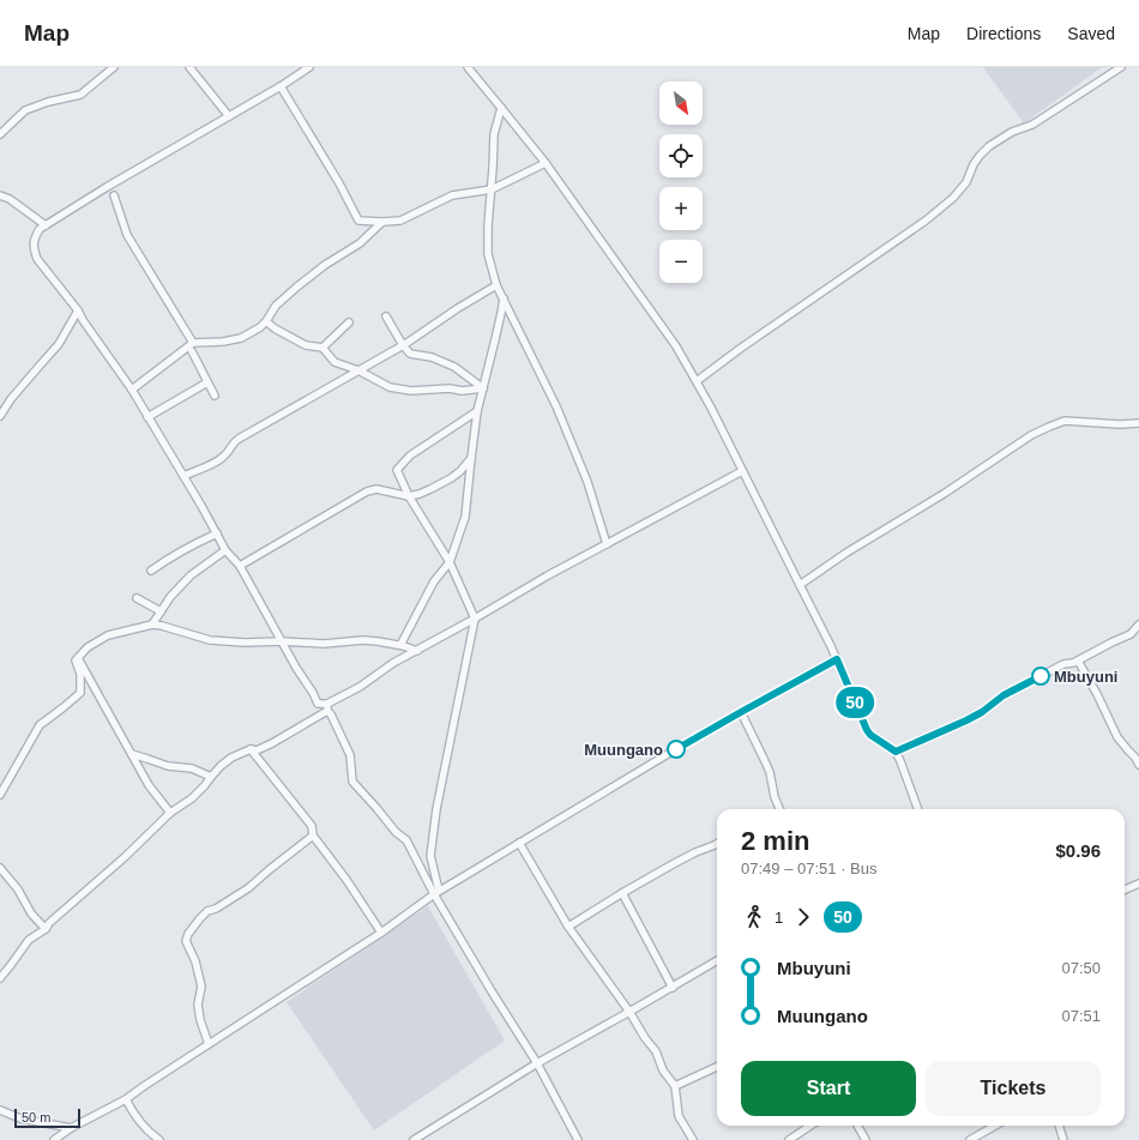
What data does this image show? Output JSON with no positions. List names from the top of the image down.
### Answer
{
  "places": ["Mbuyuni", "Muungano"],
  "lines": ["bus line 50"],
  "scale_bar": "50 m",
  "north": "bottom right",
  "page": {
    "header": "Map",
    "nav": ["Map", "Directions", "Saved"],
    "on_map": "50",
    "map_buttons": ["+", "−"],
    "heading": ["2 min", "07:49 – 07:51 · Bus", "$0.96"],
    "legs": ["1", "50"],
    "list": [
      {
        "name": "Mbuyuni",
        "value": "07:50"
      },
      {
        "name": "Muungano",
        "value": "07:51"
      }
    ],
    "buttons": ["Start", "Tickets"],
    "scale": "50 m"
  }
}
